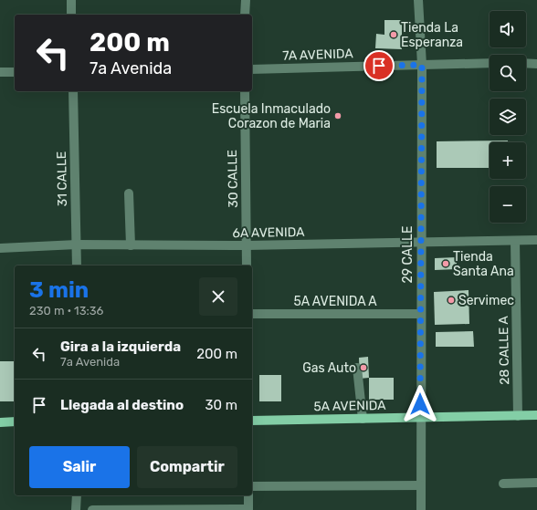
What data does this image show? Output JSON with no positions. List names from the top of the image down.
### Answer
{
  "streets": {
    "main road": ["5A AVENIDA"],
    "street": [
      "7A AVENIDA",
      "31 CALLE",
      "30 CALLE",
      "6A AVENIDA",
      "29 CALLE",
      "5A AVENIDA A",
      "28 CALLE A"
    ]
  },
  "crossings": [
    ["7A AVENIDA", "29 CALLE"],
    ["31 CALLE", "6A AVENIDA"],
    ["30 CALLE", "6A AVENIDA"],
    ["6A AVENIDA", "29 CALLE"],
    ["6A AVENIDA", "28 CALLE A"],
    ["29 CALLE", "5A AVENIDA A"],
    ["29 CALLE", "5A AVENIDA"],
    ["28 CALLE A", "5A AVENIDA"]
  ],
  "places": [
    "Tienda La Esperanza",
    "Escuela Inmaculado Corazon de Maria",
    "Tienda Santa Ana",
    "Servimec",
    "Gas Auto"
  ],
  "page": {
    "map_buttons": ["+", "−"],
    "turn": ["200 m", "7a Avenida"],
    "heading": ["3 min", "230 m · 13:36"],
    "list": [
      {
        "name": "Gira a la izquierda",
        "note": "7a Avenida",
        "value": "200 m"
      },
      {
        "name": "Llegada al destino",
        "value": "30 m"
      }
    ],
    "buttons": ["Salir", "Compartir"]
  }
}
